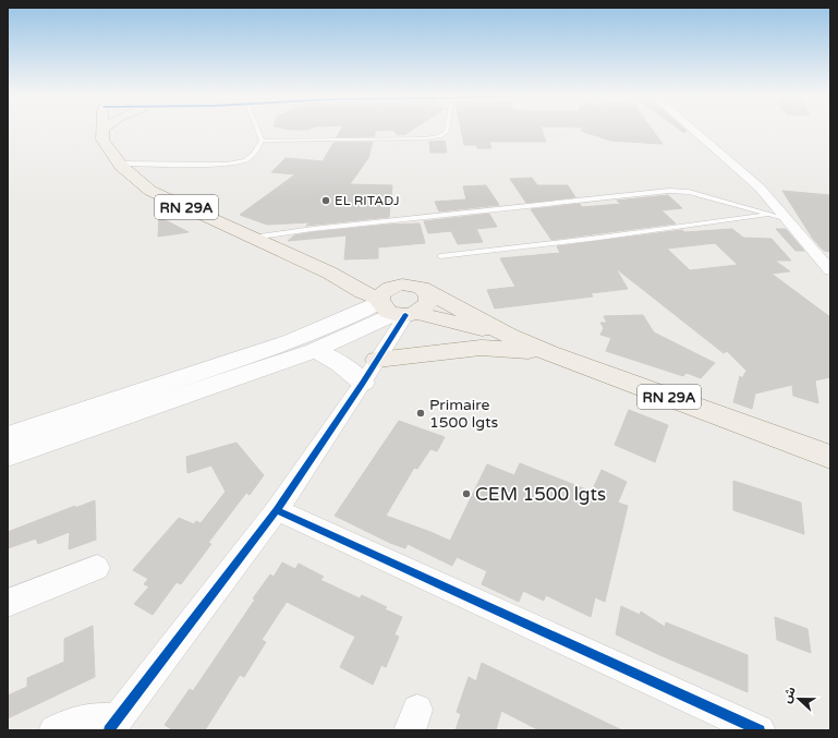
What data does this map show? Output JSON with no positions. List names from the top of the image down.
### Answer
{
  "streets": {
    "main road": ["RN 29A"]
  },
  "places": ["EL RITADJ", "Primaire 1500 lgts", "CEM 1500 lgts"],
  "north": "left"
}
